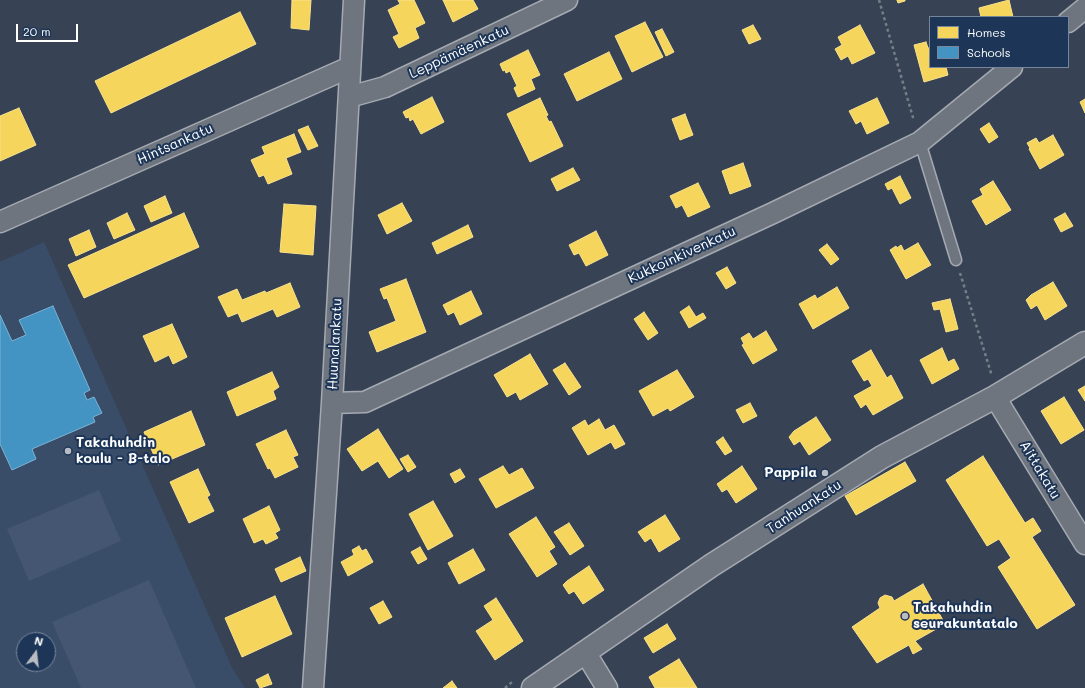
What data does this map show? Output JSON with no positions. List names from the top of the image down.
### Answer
{
  "streets": {
    "street": [
      "Leppämäenkatu",
      "Hintsankatu",
      "Kukkoinkivenkatu",
      "Huunalankatu",
      "Aittakatu",
      "Tanhuankatu"
    ]
  },
  "crossings": [
    ["Leppämäenkatu", "Huunalankatu"],
    ["Hintsankatu", "Huunalankatu"],
    ["Kukkoinkivenkatu", "Huunalankatu"],
    ["Aittakatu", "Tanhuankatu"]
  ],
  "places": ["Takahuhdin koulu - B-talo", "Pappila", "Takahuhdin seurakuntatalo"],
  "legend": ["Homes", "Schools"],
  "scale_bar": "20 m",
  "north": "top"
}
